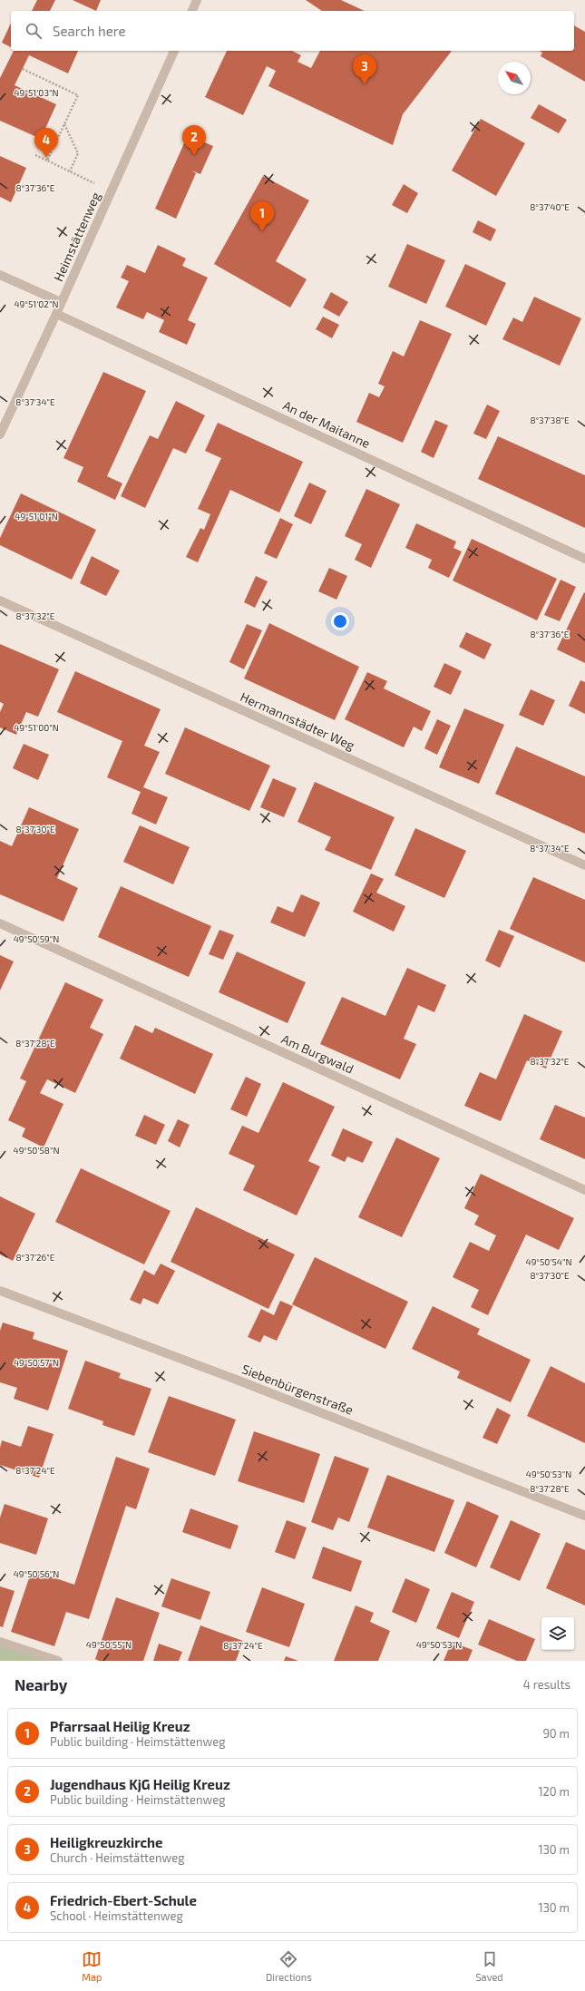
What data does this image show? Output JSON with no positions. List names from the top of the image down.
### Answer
{
  "streets": {
    "street": [
      "Heimstättenweg",
      "An der Maitanne",
      "Hermannstädter Weg",
      "Am Burgwald",
      "Siebenbürgenstraße"
    ]
  },
  "crossings": [
    ["Heimstättenweg", "An der Maitanne"]
  ],
  "north": "top left",
  "page": {
    "search": "Search here",
    "pins": [
      "3",
      "2",
      "4",
      "1"
    ],
    "heading": ["Nearby", "4 results"],
    "list": [
      {
        "mark": "1",
        "name": "Pfarrsaal Heilig Kreuz",
        "note": "Public building · Heimstättenweg",
        "value": "90 m"
      },
      {
        "mark": "2",
        "name": "Jugendhaus KjG Heilig Kreuz",
        "note": "Public building · Heimstättenweg",
        "value": "120 m"
      },
      {
        "mark": "3",
        "name": "Heiligkreuzkirche",
        "note": "Church · Heimstättenweg",
        "value": "130 m"
      },
      {
        "mark": "4",
        "name": "Friedrich-Ebert-Schule",
        "note": "School · Heimstättenweg",
        "value": "130 m"
      }
    ],
    "nav": ["Map", "Directions", "Saved"]
  },
  "coordinates": [
    "49°51'03\"N",
    "8°37'36\"E",
    "8°37'40\"E",
    "49°51'02\"N",
    "8°37'34\"E",
    "8°37'38\"E",
    "49°51'01\"N",
    "8°37'32\"E",
    "49°51'00\"N",
    "8°37'30\"E",
    "49°50'59\"N",
    "8°37'28\"E",
    "49°50'58\"N",
    "8°37'26\"E",
    "49°50'54\"N",
    "49°50'57\"N",
    "8°37'24\"E",
    "49°50'53\"N",
    "49°50'56\"N",
    "49°50'55\"N"
  ]
}
